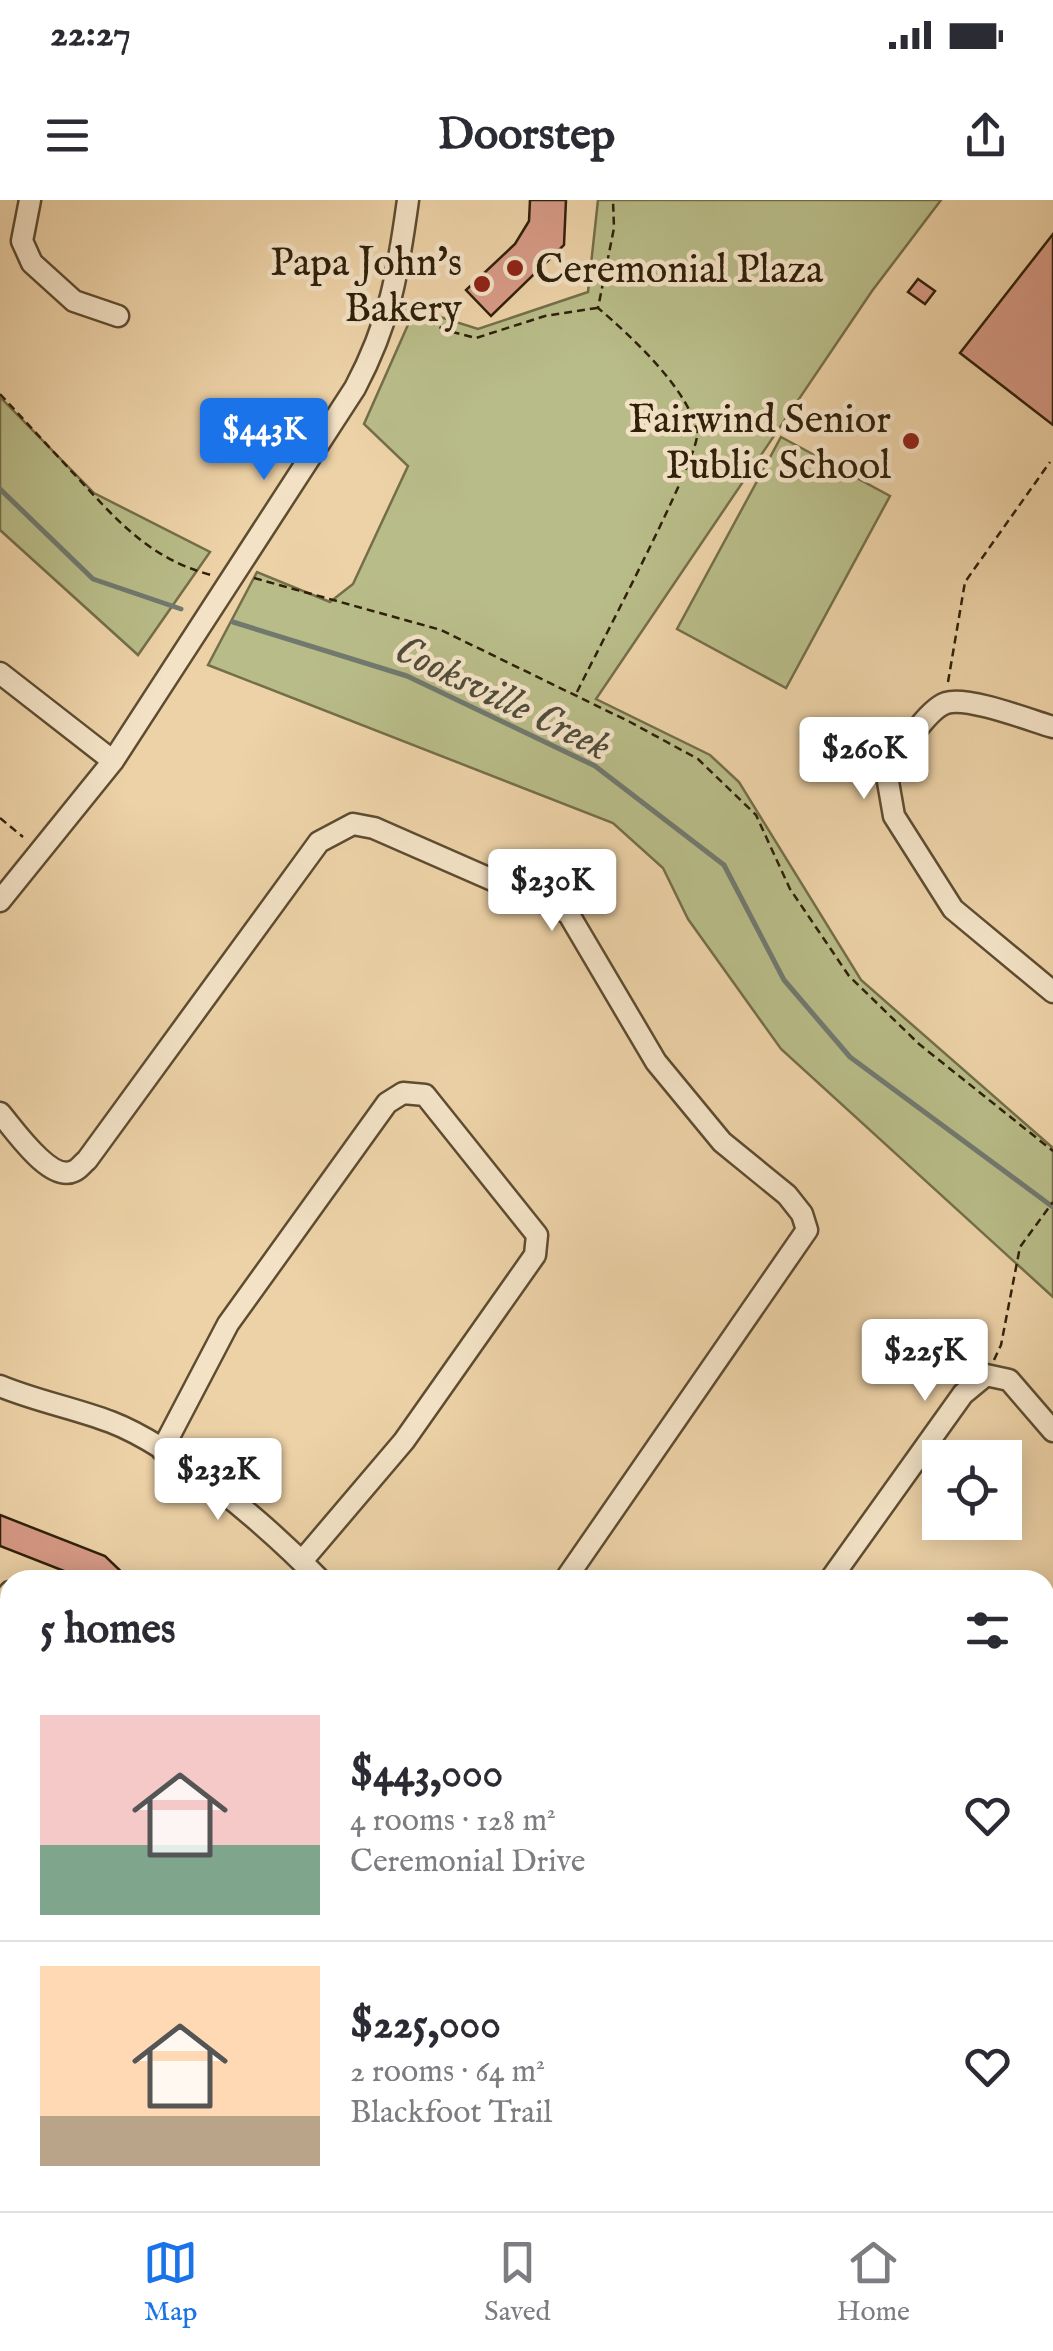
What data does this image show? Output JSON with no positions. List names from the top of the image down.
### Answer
{
  "water": ["Cooksville Creek"],
  "places": ["Ceremonial Plaza", "Papa John's Bakery", "Fairwind Senior Public School"],
  "page": {
    "status": "22:27",
    "header": "Doorstep",
    "price": [
      "$443K",
      "$260K",
      "$230K",
      "$225K",
      "$232K"
    ],
    "heading": "5 homes",
    "list": [
      {
        "name": "$443,000",
        "note": "4 rooms · 128 m² · Ceremonial Drive"
      },
      {
        "name": "$225,000",
        "note": "2 rooms · 64 m² · Blackfoot Trail"
      }
    ],
    "tabs": ["Map", "Saved", "Home"]
  }
}
